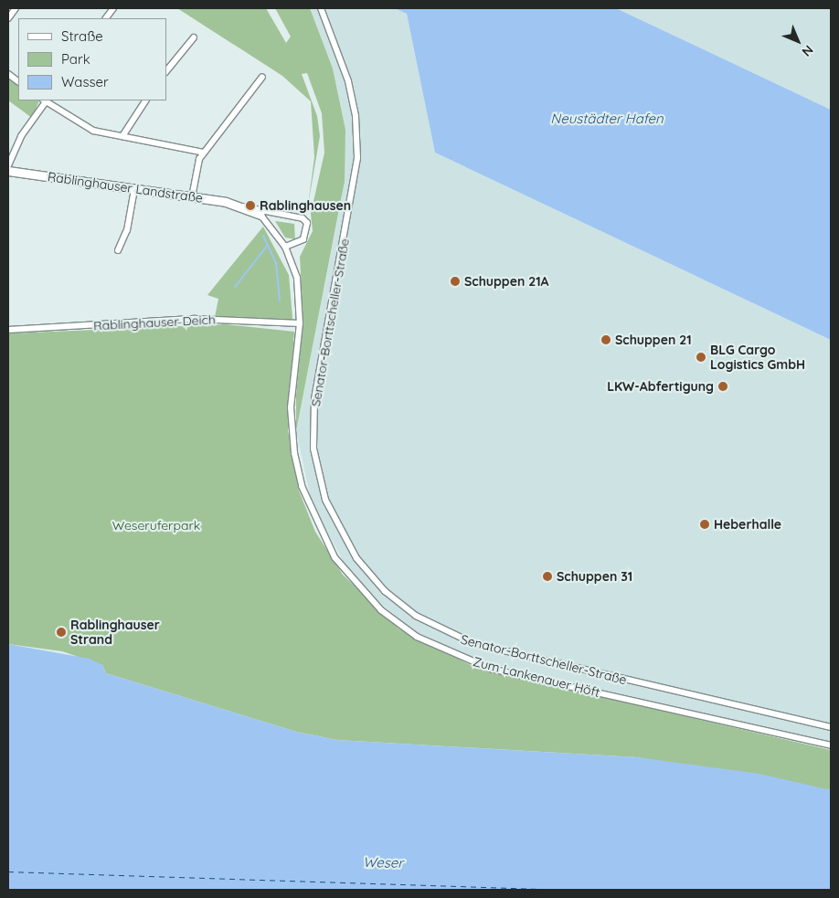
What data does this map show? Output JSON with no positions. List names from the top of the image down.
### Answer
{
  "streets": {
    "street": [
      "Rablinghauser Landstraße",
      "Rablinghauser Deich",
      "Senator-Borttscheller-Straße",
      "Zum Lankenauer Höft"
    ]
  },
  "crossings": [
    ["Rablinghauser Landstraße", "Zum Lankenauer Höft"],
    ["Rablinghauser Deich", "Zum Lankenauer Höft"]
  ],
  "water": ["Neustädter Hafen", "Weser"],
  "parks": ["Weseruferpark"],
  "places": [
    "Rablinghausen",
    "Schuppen 21A",
    "Schuppen 21",
    "BLG Cargo Logistics GmbH",
    "LKW-Abfertigung",
    "Heberhalle",
    "Schuppen 31",
    "Rablinghauser Strand"
  ],
  "legend": ["Straße", "Park", "Wasser"],
  "north": "bottom right"
}
